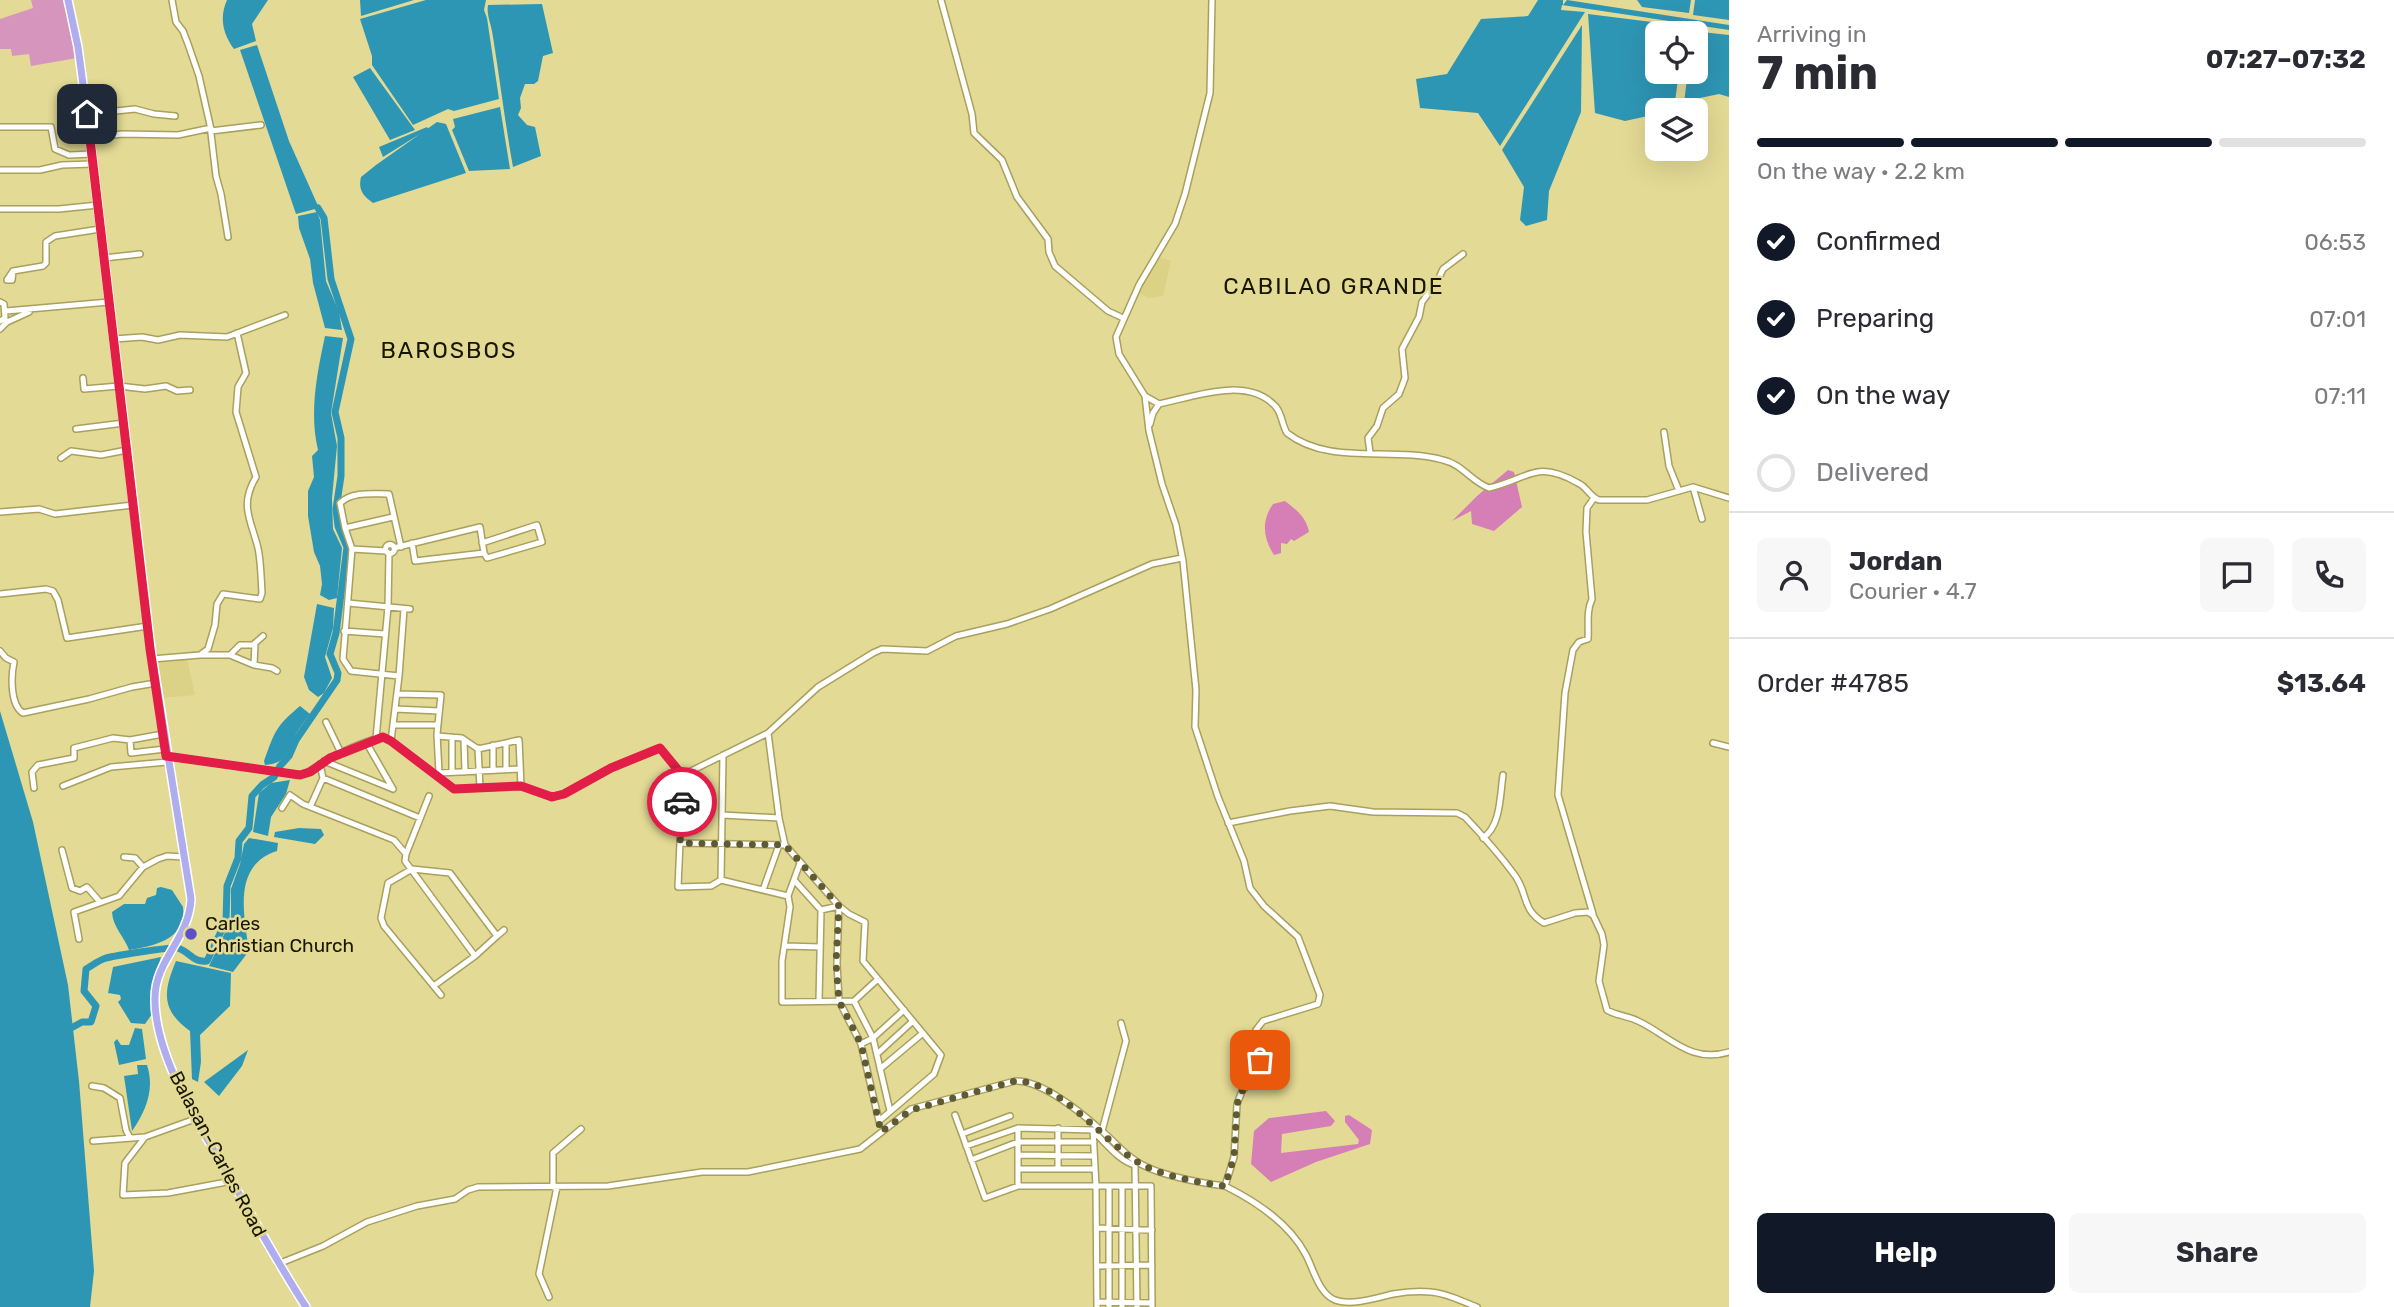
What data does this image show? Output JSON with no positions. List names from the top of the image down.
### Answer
{
  "streets": {
    "main road": ["Balasan-Carles Road"]
  },
  "districts": ["CABILAO GRANDE", "BAROSBOS"],
  "places": ["Carles Christian Church"],
  "page": {
    "heading": ["7 min", "Arriving in", "07:27–07:32"],
    "panel": [
      "Jordan",
      "Courier · 4.7",
      "Order #4785",
      "$13.64"
    ],
    "bar": "On the way · 2.2 km",
    "list": [
      ["Confirmed", "06:53"],
      ["Preparing", "07:01"],
      ["On the way", "07:11"],
      "Delivered"
    ],
    "buttons": ["Help", "Share"]
  }
}
